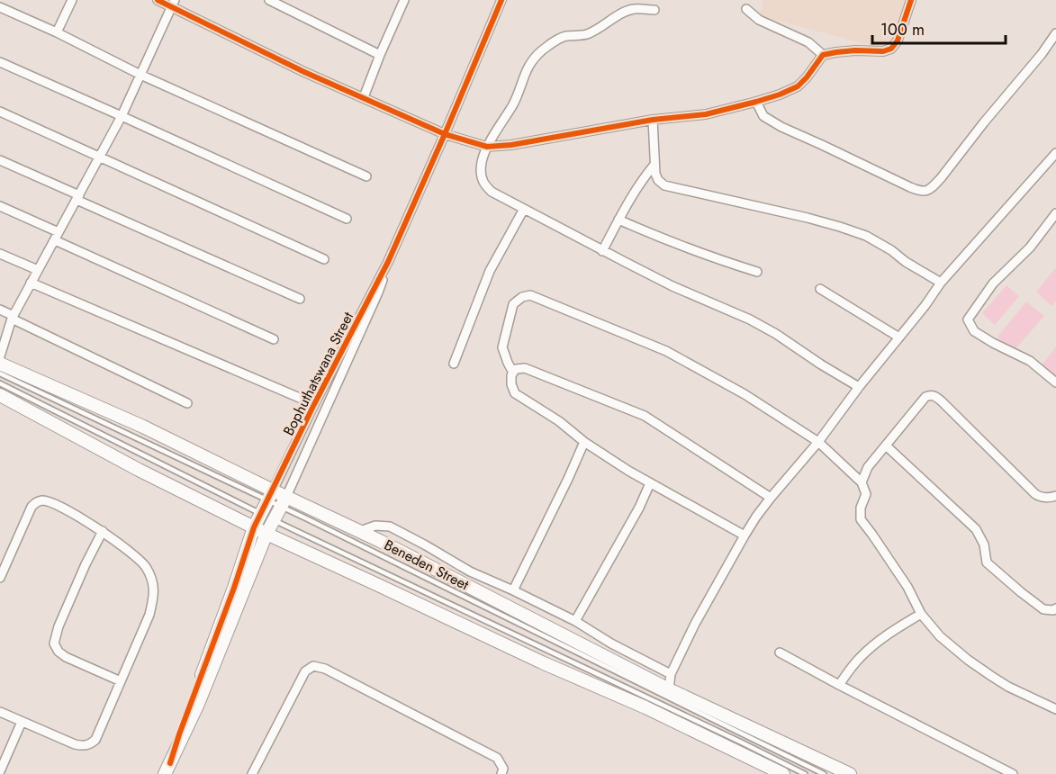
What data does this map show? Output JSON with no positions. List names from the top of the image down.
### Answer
{
  "streets": {
    "main road": ["Bophuthatswana Street", "Beneden Street"]
  },
  "crossings": [
    ["Bophuthatswana Street", "Beneden Street"]
  ],
  "scale_bar": "100 m"
}
